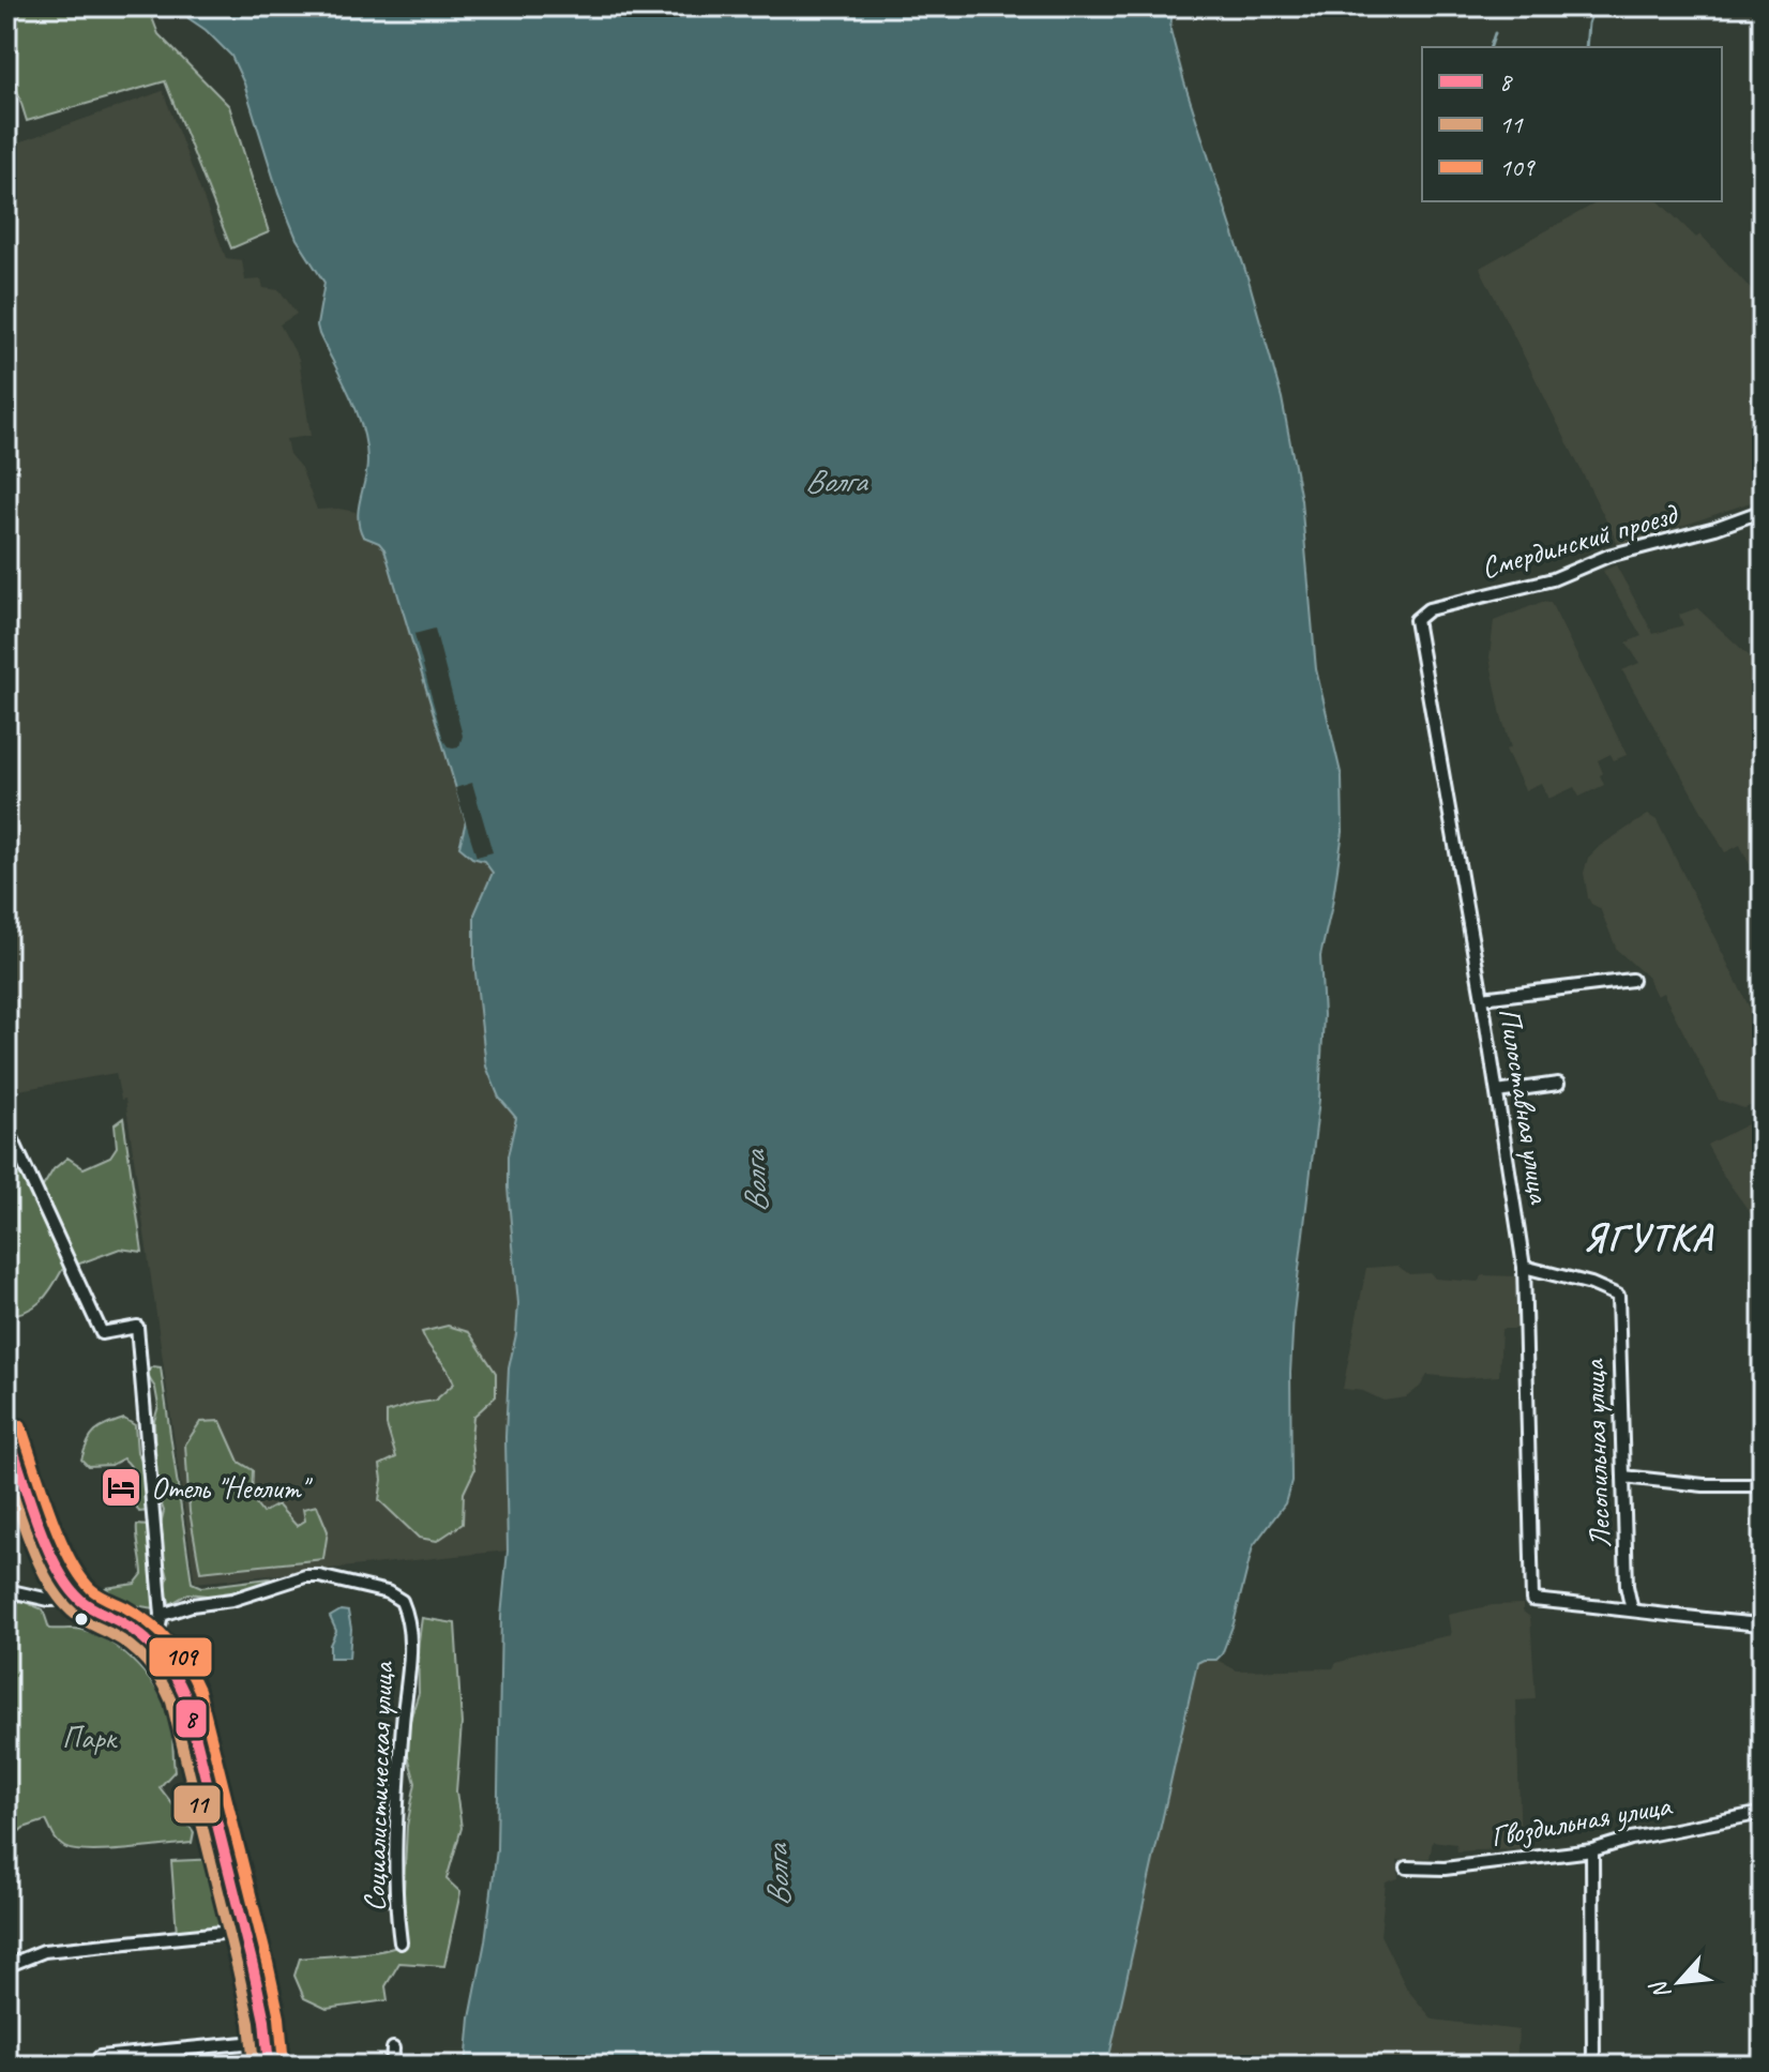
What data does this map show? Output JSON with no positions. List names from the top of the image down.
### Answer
{
  "streets": {
    "street": [
      "Смердинский проезд",
      "Пилоставная улица",
      "Лесопильная улица",
      "Социалистическая улица",
      "Гвоздильная улица"
    ]
  },
  "crossings": [
    ["Смердинский проезд", "Пилоставная улица"],
    ["Пилоставная улица", "Лесопильная улица"]
  ],
  "districts": ["ЯГУТКА"],
  "water": ["Волга"],
  "parks": ["Парк"],
  "places": {
    "hotel": ["Отель \"Неолит\""]
  },
  "lines": ["transit line 109", "transit line 8", "transit line 11"],
  "legend": ["8", "11", "109"],
  "north": "bottom left"
}
